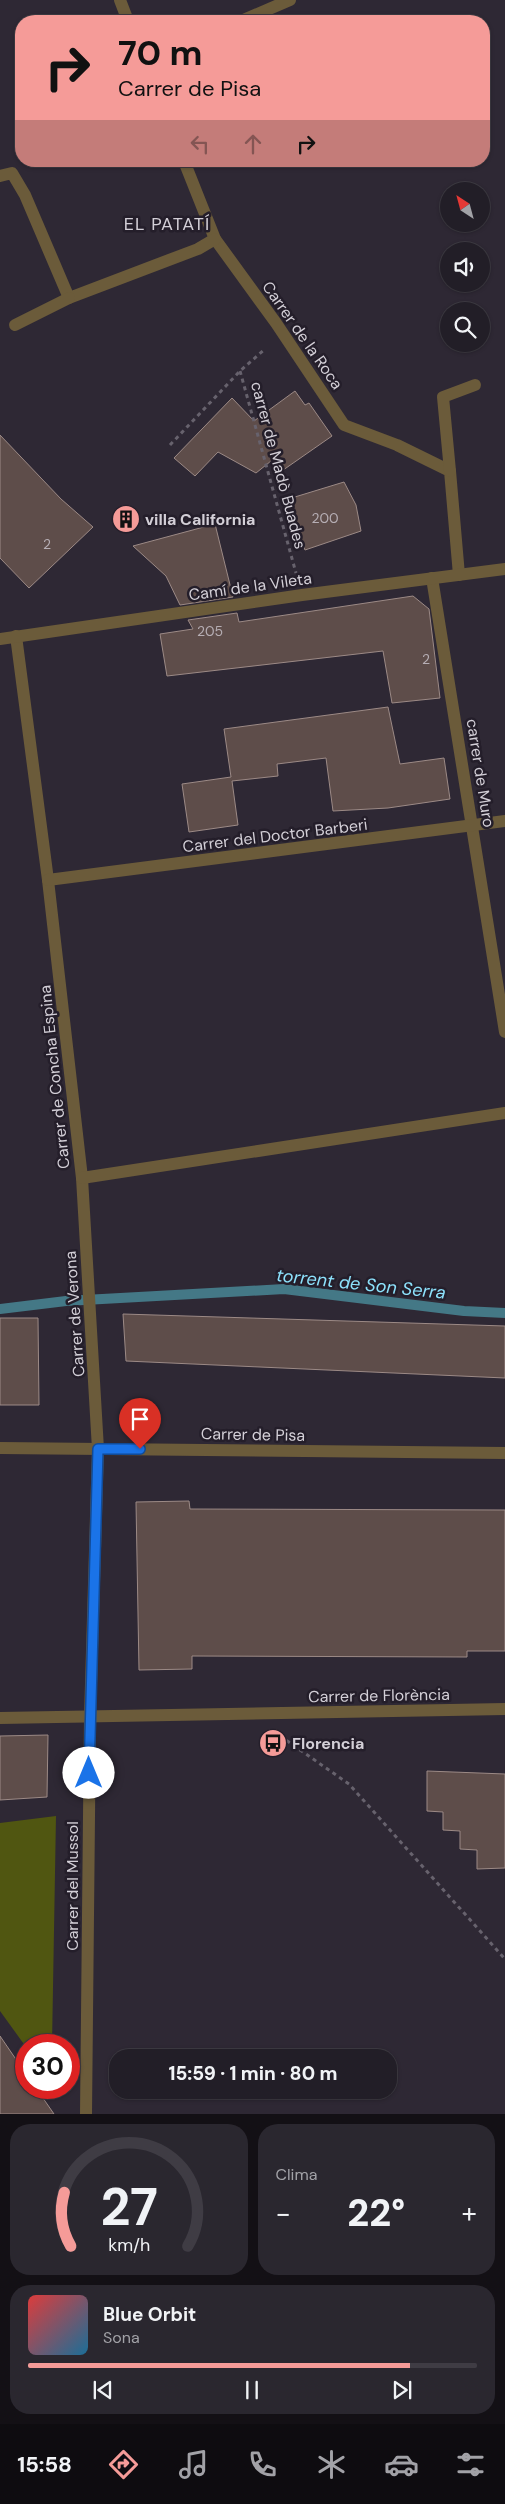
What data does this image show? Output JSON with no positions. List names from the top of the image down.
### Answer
{
  "streets": {
    "street": [
      "Carrer de la Roca",
      "Camí de la Vileta",
      "carrer de Muro",
      "Carrer del Doctor Barberi",
      "Carrer de Concha Espina",
      "Carrer de Verona",
      "Carrer de Pisa",
      "Carrer de Florència",
      "Carrer del Mussol"
    ],
    "path": ["carrer de Madò Buades"]
  },
  "crossings": [
    ["Carrer de la Roca", "carrer de Madò Buades"],
    ["carrer de Madò Buades", "Camí de la Vileta"],
    ["Camí de la Vileta", "carrer de Muro"],
    ["Camí de la Vileta", "Carrer de Concha Espina"],
    ["carrer de Muro", "Carrer del Doctor Barberi"],
    ["Carrer del Doctor Barberi", "Carrer de Concha Espina"],
    ["Carrer de Concha Espina", "Carrer de Verona"],
    ["Carrer de Verona", "Carrer de Pisa"],
    ["Carrer de Verona", "Carrer del Mussol"],
    ["Carrer de Pisa", "Carrer del Mussol"],
    ["Carrer de Florència", "Carrer del Mussol"]
  ],
  "districts": ["EL PATATÍ"],
  "water": ["torrent de Son Serra"],
  "places": {
    "building": ["villa California"],
    "bus stop": ["Florencia"]
  },
  "house_numbers": [
    "200",
    "2",
    "205",
    "2"
  ],
  "north": "top left",
  "page": {
    "turn": ["70 m", "Carrer de Pisa"],
    "limit": "30",
    "trip": "15:59 · 1 min · 80 m",
    "tile": "Clima",
    "heat": ["−", "22°", "+"],
    "song": ["Blue Orbit", "Sona"],
    "tabs": "15:58",
    "gauge": ["27", "km/h"]
  }
}
